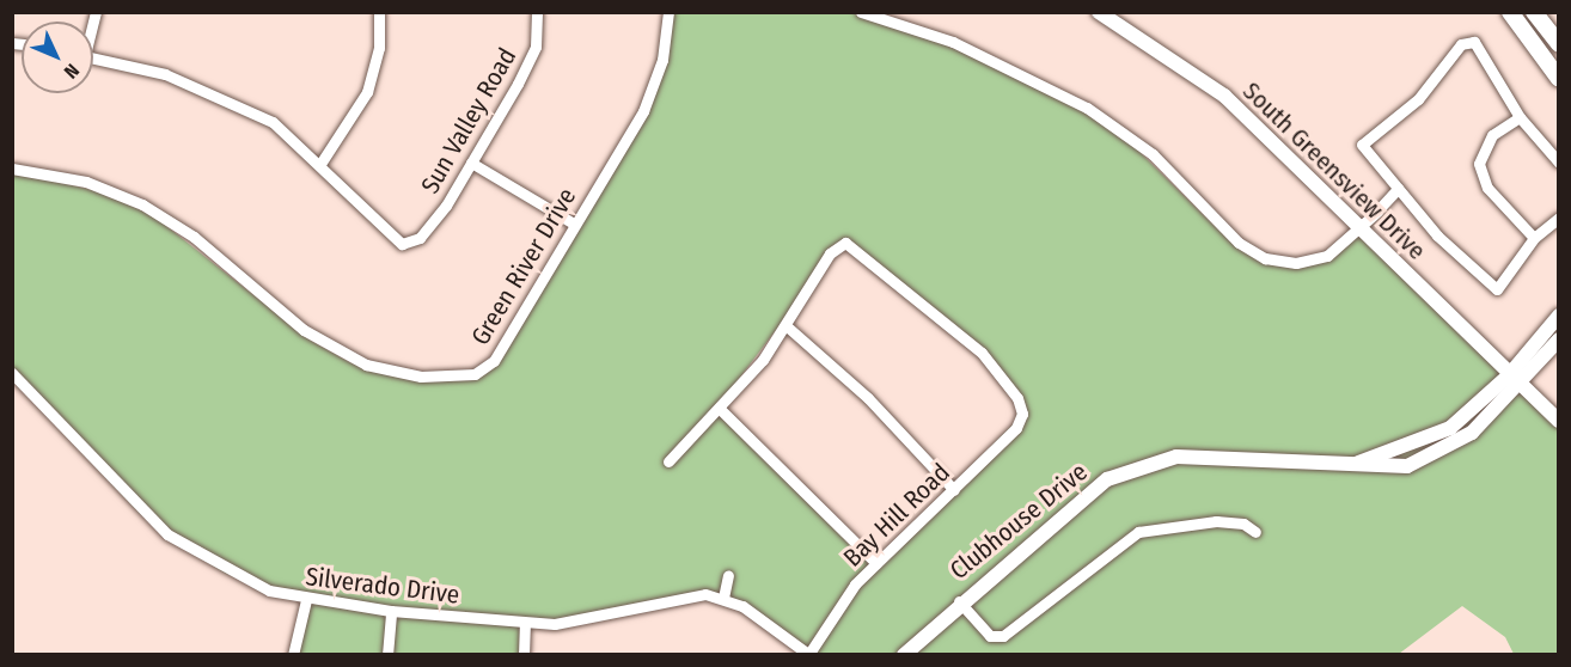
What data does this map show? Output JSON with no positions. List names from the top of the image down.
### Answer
{
  "streets": {
    "street": [
      "Sun Valley Road",
      "South Greensview Drive",
      "Green River Drive",
      "Bay Hill Road",
      "Clubhouse Drive",
      "Silverado Drive"
    ]
  },
  "crossings": [
    ["South Greensview Drive", "Clubhouse Drive"]
  ],
  "north": "bottom right"
}
